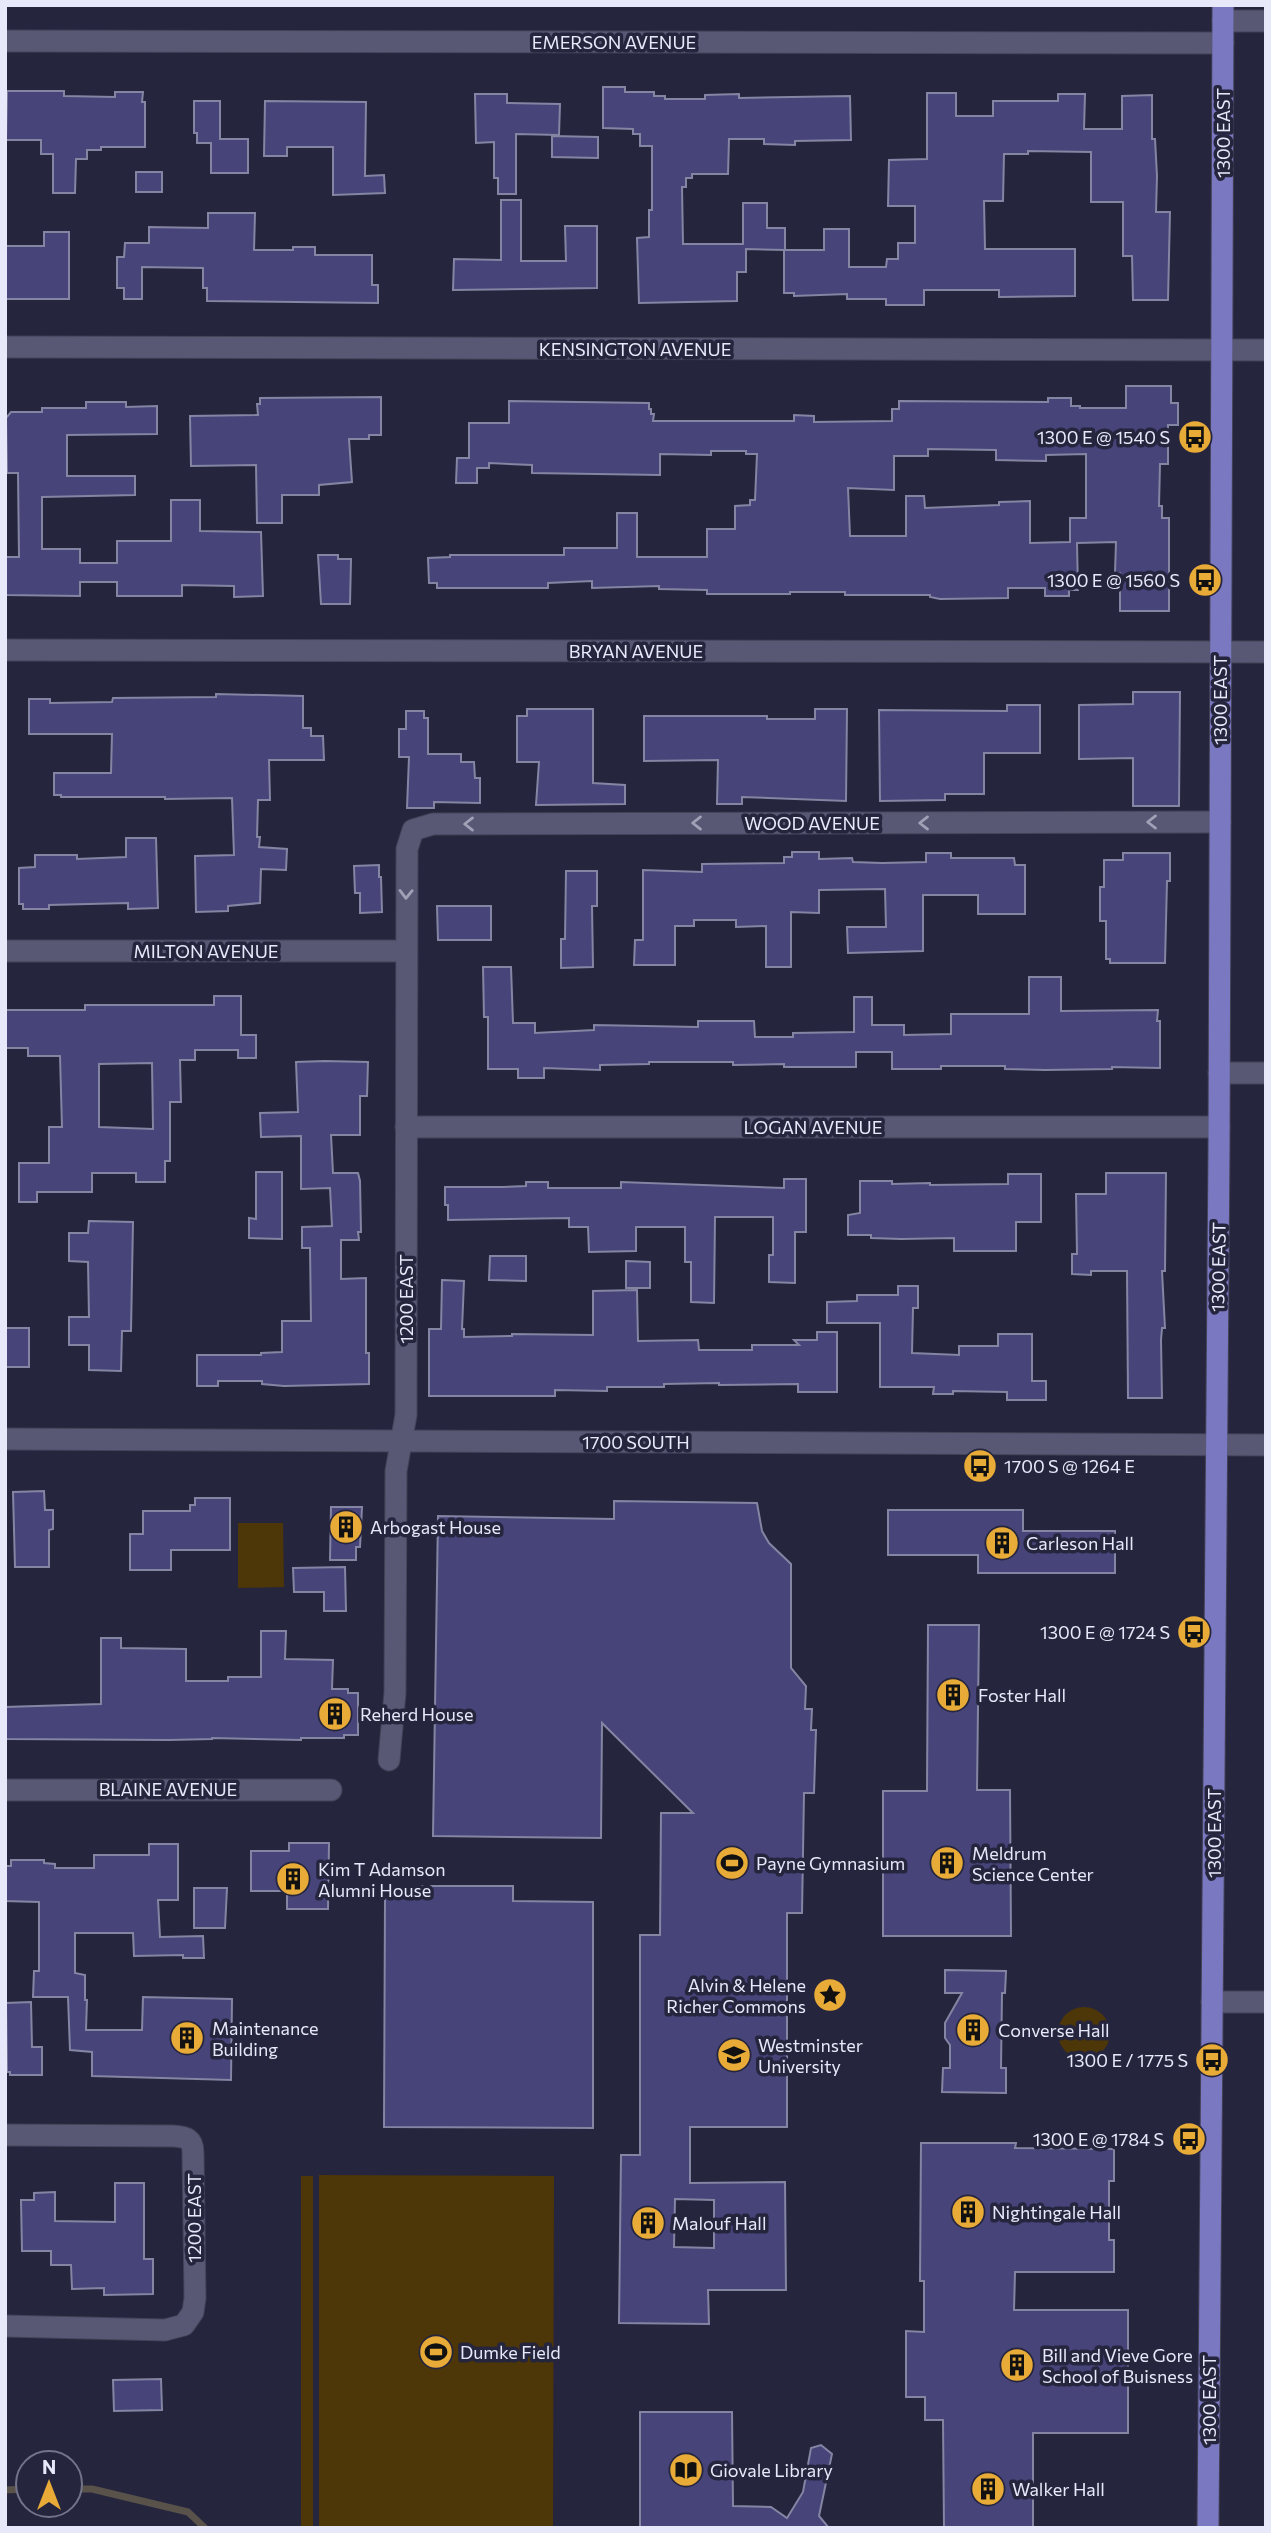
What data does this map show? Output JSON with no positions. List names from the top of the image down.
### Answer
{
  "streets": {
    "main road": ["1300 EAST"],
    "street": [
      "EMERSON AVENUE",
      "KENSINGTON AVENUE",
      "BRYAN AVENUE",
      "WOOD AVENUE",
      "MILTON AVENUE",
      "LOGAN AVENUE",
      "1200 EAST",
      "1700 SOUTH",
      "BLAINE AVENUE"
    ]
  },
  "crossings": [
    ["EMERSON AVENUE", "1300 EAST"],
    ["1300 EAST", "KENSINGTON AVENUE"],
    ["1300 EAST", "BRYAN AVENUE"],
    ["1300 EAST", "WOOD AVENUE"],
    ["1300 EAST", "LOGAN AVENUE"],
    ["1300 EAST", "1700 SOUTH"],
    ["WOOD AVENUE", "1200 EAST"],
    ["MILTON AVENUE", "1200 EAST"],
    ["LOGAN AVENUE", "1200 EAST"],
    ["1200 EAST", "1700 SOUTH"]
  ],
  "one_way": ["WOOD AVENUE"],
  "places": {
    "bus stop": [
      "1300 E @ 1540 S",
      "1300 E @ 1560 S",
      "1700 S @ 1264 E",
      "1300 E @ 1724 S",
      "1300 E / 1775 S",
      "1300 E @ 1784 S"
    ],
    "building": [
      "Arbogast House",
      "Carleson Hall",
      "Foster Hall",
      "Reherd House",
      "Meldrum Science Center",
      "Kim T Adamson Alumni House",
      "Converse Hall",
      "Maintenance Building",
      "Nightingale Hall",
      "Malouf Hall",
      "Bill and Vieve Gore School of Buisness",
      "Walker Hall"
    ],
    "sports": ["Payne Gymnasium", "Dumke Field"],
    "place": ["Alvin & Helene Richer Commons"],
    "school or university": ["Westminster University"],
    "library": ["Giovale Library"]
  },
  "north": "top"
}
